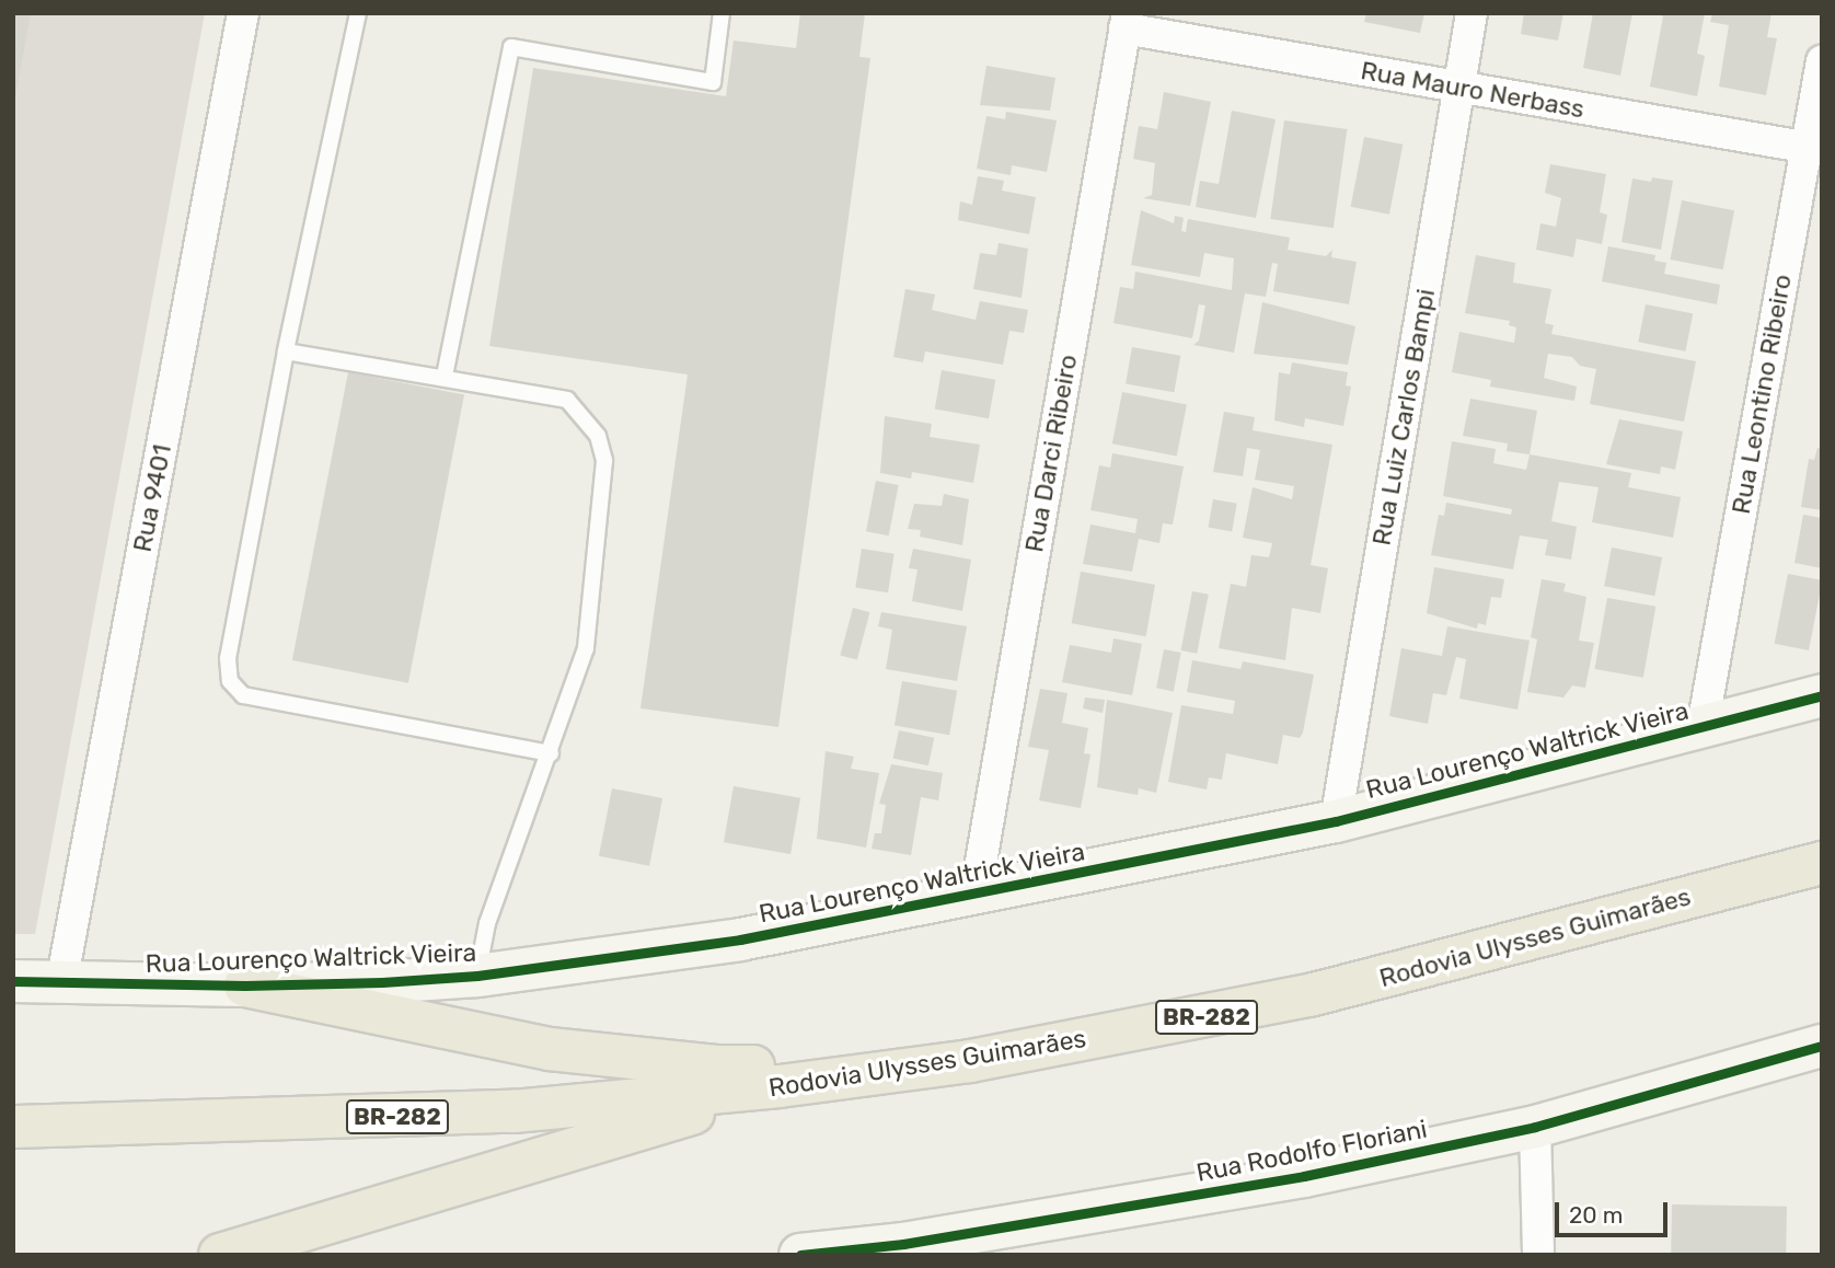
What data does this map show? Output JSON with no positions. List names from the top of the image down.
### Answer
{
  "streets": {
    "highway": ["Rodovia Ulysses Guimarães", "BR-282"],
    "main road": ["Rua Lourenço Waltrick Vieira", "Rua Rodolfo Floriani"],
    "street": [
      "Rua Mauro Nerbass",
      "Rua Leontino Ribeiro",
      "Rua Luiz Carlos Bampi",
      "Rua Darci Ribeiro",
      "Rua 9401"
    ]
  },
  "crossings": [
    ["Rua Mauro Nerbass", "Rua Leontino Ribeiro"],
    ["Rua Mauro Nerbass", "Rua Luiz Carlos Bampi"],
    ["Rua Mauro Nerbass", "Rua Darci Ribeiro"],
    ["Rua Leontino Ribeiro", "Rua Lourenço Waltrick Vieira"],
    ["Rua Luiz Carlos Bampi", "Rua Lourenço Waltrick Vieira"],
    ["Rua Darci Ribeiro", "Rua Lourenço Waltrick Vieira"],
    ["Rua 9401", "Rua Lourenço Waltrick Vieira"]
  ],
  "scale_bar": "20 m"
}
